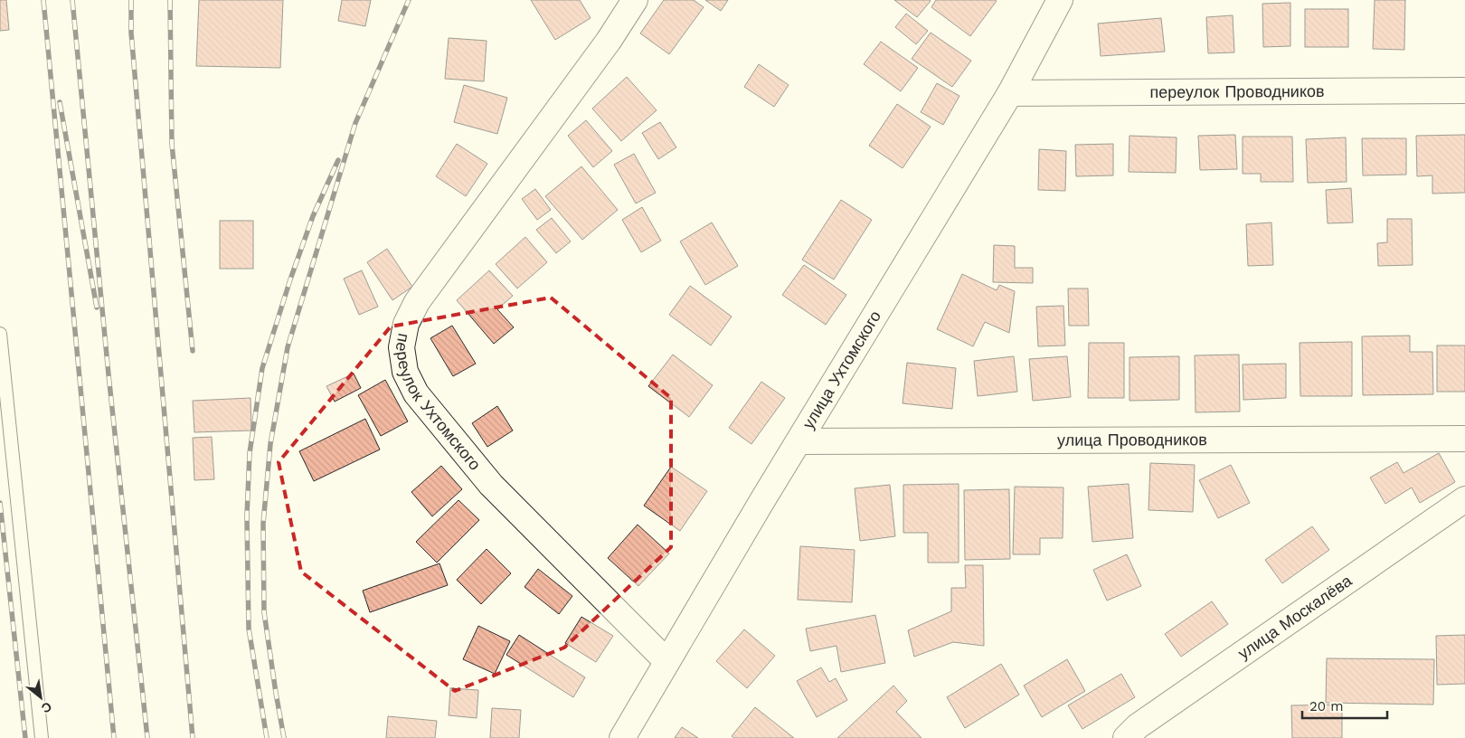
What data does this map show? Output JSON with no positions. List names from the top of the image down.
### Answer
{
  "streets": {
    "street": [
      "переулок Проводников",
      "улица Ухтомского",
      "переулок Ухтомского",
      "улица Проводников",
      "улица Москалёва"
    ]
  },
  "crossings": [
    ["переулок Проводников", "улица Ухтомского"],
    ["улица Ухтомского", "переулок Ухтомского"],
    ["улица Ухтомского", "улица Проводников"]
  ],
  "scale_bar": "20 m",
  "north": "bottom right"
}
